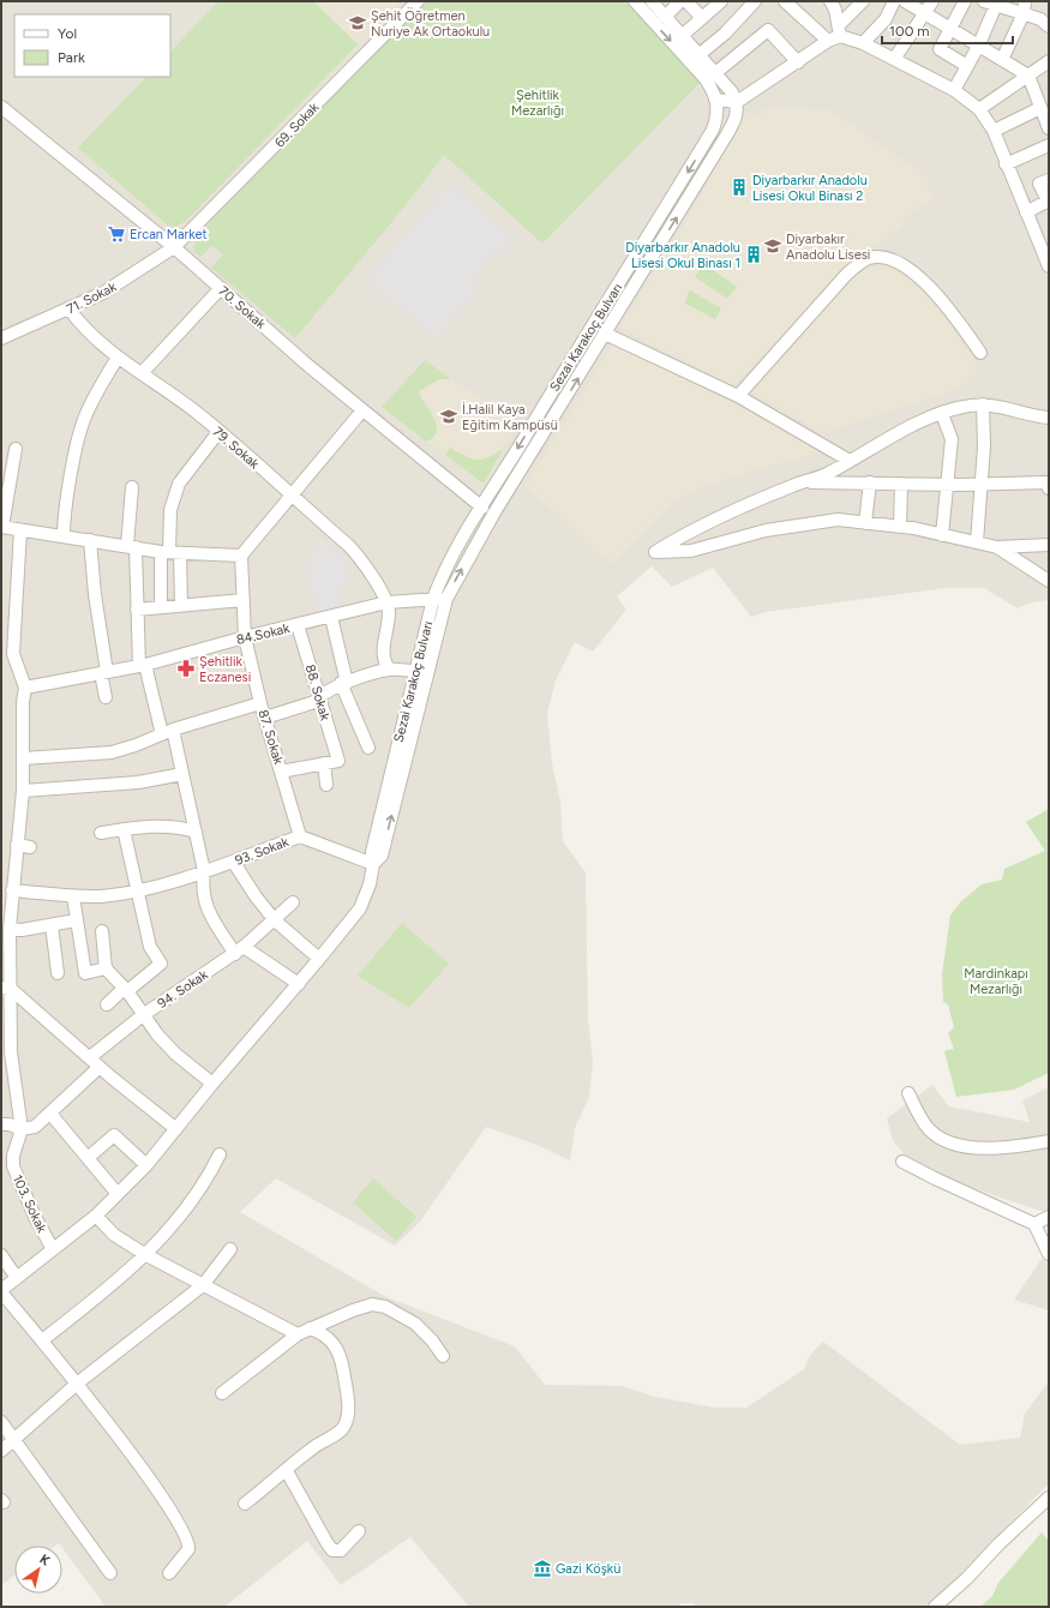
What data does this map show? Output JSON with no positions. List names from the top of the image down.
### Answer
{
  "streets": {
    "street": [
      "69. Sokak",
      "71. Sokak",
      "70. Sokak",
      "Sezai Karakoç Bulvarı",
      "79. Sokak",
      "84.Sokak",
      "88. Sokak",
      "87. Sokak",
      "93. Sokak",
      "94. Sokak",
      "103. Sokak"
    ]
  },
  "crossings": [
    ["69. Sokak", "71. Sokak"],
    ["69. Sokak", "70. Sokak"],
    ["71. Sokak", "70. Sokak"],
    ["71. Sokak", "79. Sokak"],
    ["70. Sokak", "Sezai Karakoç Bulvarı"],
    ["Sezai Karakoç Bulvarı", "84.Sokak"],
    ["Sezai Karakoç Bulvarı", "93. Sokak"],
    ["79. Sokak", "84.Sokak"],
    ["84.Sokak", "88. Sokak"],
    ["84.Sokak", "87. Sokak"],
    ["87. Sokak", "93. Sokak"]
  ],
  "parks": ["Şehitlik Mezarlığı", "Mardinkapı Mezarlığı"],
  "places": {
    "school or university": ["Şehit Öğretmen Nuriye Ak Ortaokulu", "Diyarbakır Anadolu Lisesi", "İ.Halil Kaya Eğitim Kampüsü"],
    "building": ["Diyarbarkır Anadolu Lisesi Okul Binası 2", "Diyarbarkır Anadolu Lisesi Okul Binası 1"],
    "supermarket": ["Ercan Market"],
    "pharmacy": ["Şehitlik Eczanesi"],
    "museum": ["Gazi Köşkü"]
  },
  "legend": ["Yol", "Park"],
  "scale_bar": "100 m",
  "north": "top right"
}
